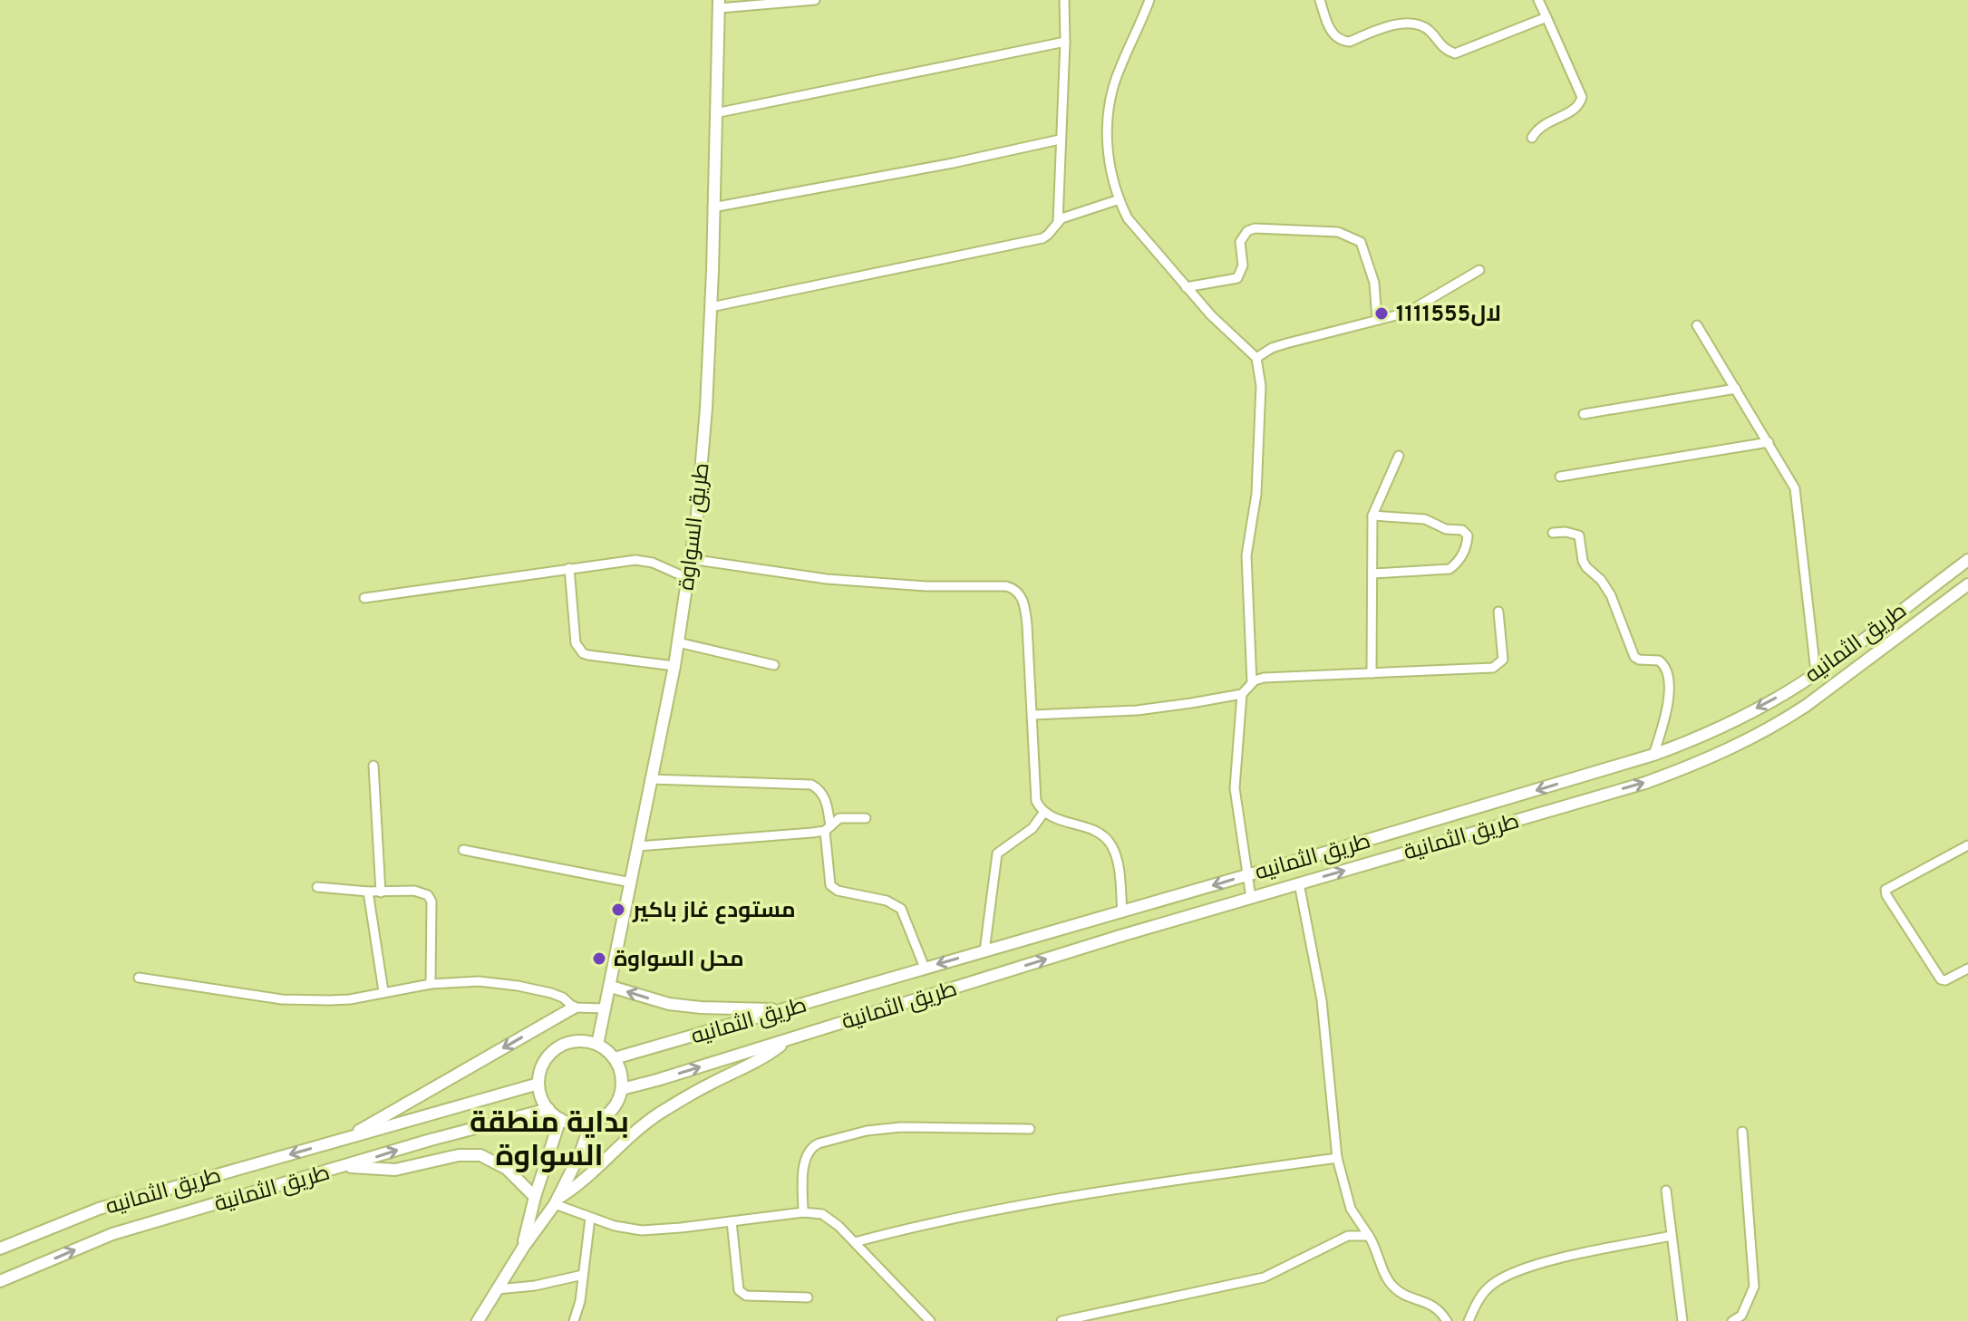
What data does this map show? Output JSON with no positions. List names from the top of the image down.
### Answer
{
  "streets": {
    "street": ["طريق السواوة", "طريق الثمانيه", "طريق الثمانية"]
  },
  "crossings": [
    ["طريق السواوة", "طريق الثمانيه"],
    ["طريق السواوة", "طريق الثمانية"],
    ["طريق الثمانيه", "طريق الثمانية"]
  ],
  "one_way": ["طريق الثمانيه", "طريق الثمانية"],
  "districts": ["بداية منطقة السواوة"],
  "places": ["1111555لال", "مستودع غاز باكير", "محل السواوة"]
}
